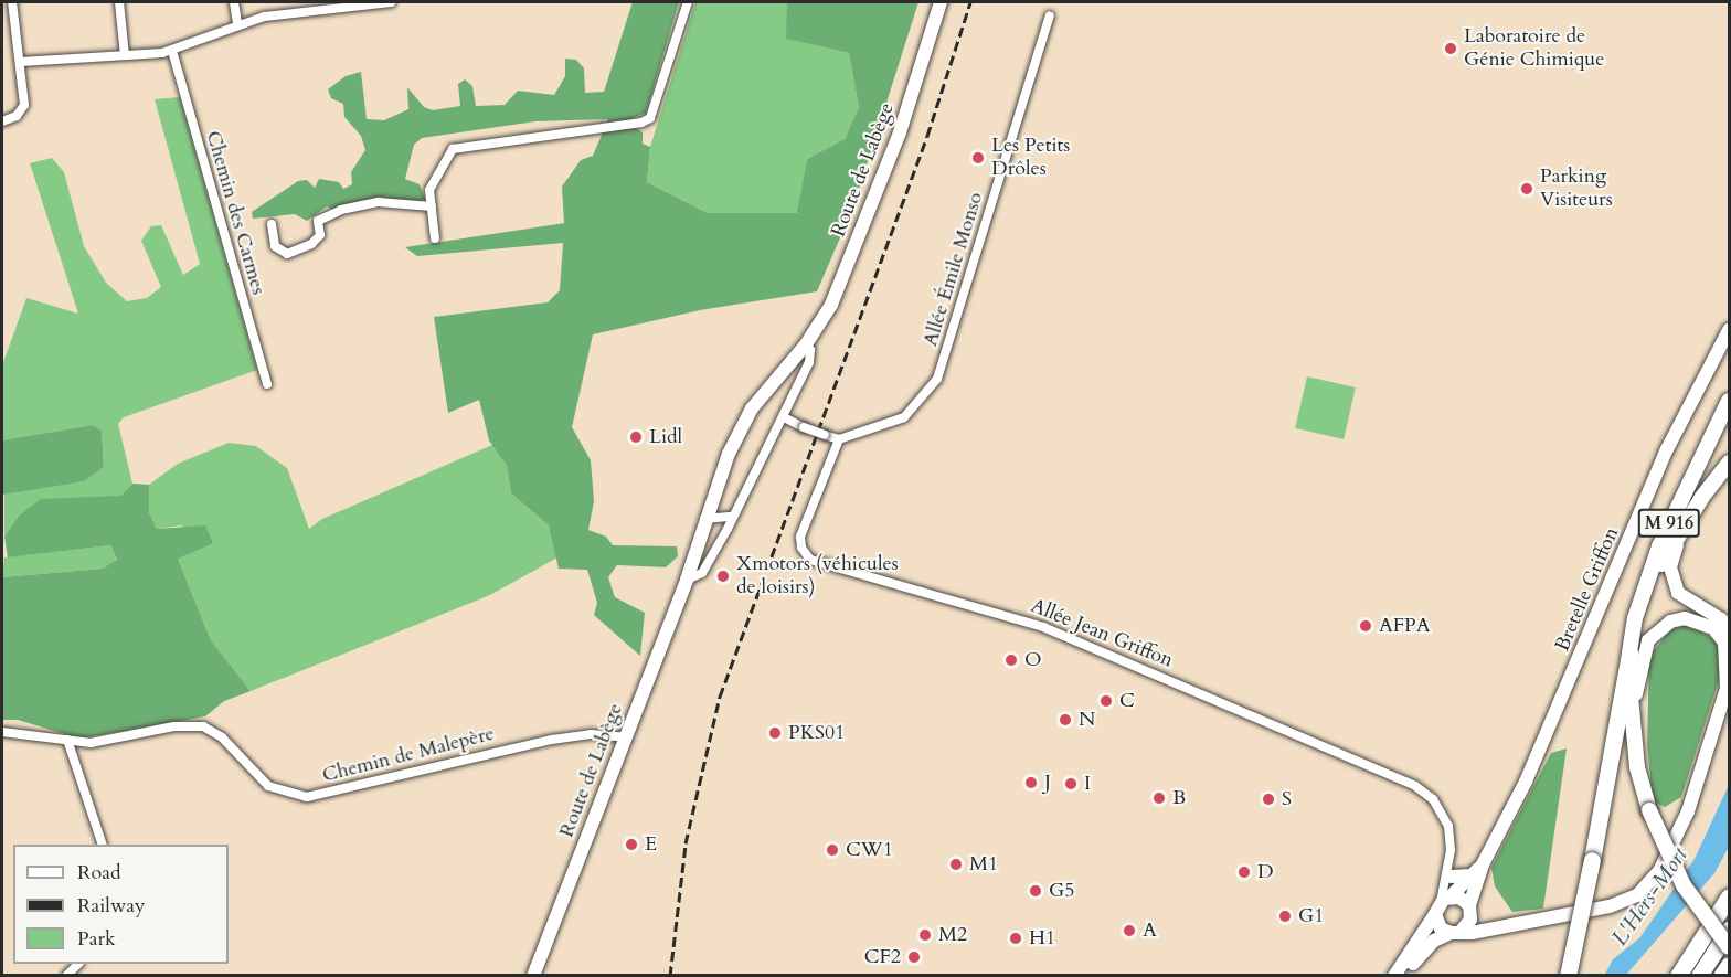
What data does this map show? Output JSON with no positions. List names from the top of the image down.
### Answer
{
  "streets": {
    "highway": ["M 916"],
    "main road": ["Route de Labège", "Bretelle Griffon"],
    "street": [
      "Chemin des Carmes",
      "Allée Émile Monso",
      "Allée Jean Griffon",
      "Chemin de Malepère"
    ]
  },
  "crossings": [
    ["Route de Labège", "Chemin de Malepère"],
    ["Allée Émile Monso", "Allée Jean Griffon"],
    ["Bretelle Griffon", "Allée Jean Griffon"]
  ],
  "water": ["L'Hers-Mort"],
  "places": [
    "Laboratoire de Génie Chimique",
    "Les Petits Drôles",
    "Parking Visiteurs",
    "Lidl",
    "Xmotors (véhicules de loisirs)",
    "AFPA",
    "O",
    "C",
    "N",
    "PKS01",
    "J",
    "I",
    "B",
    "S",
    "E",
    "CW1",
    "M1",
    "D",
    "G5",
    "G1",
    "A",
    "M2",
    "H1",
    "CF2"
  ],
  "legend": ["Road", "Railway", "Park"]
}
